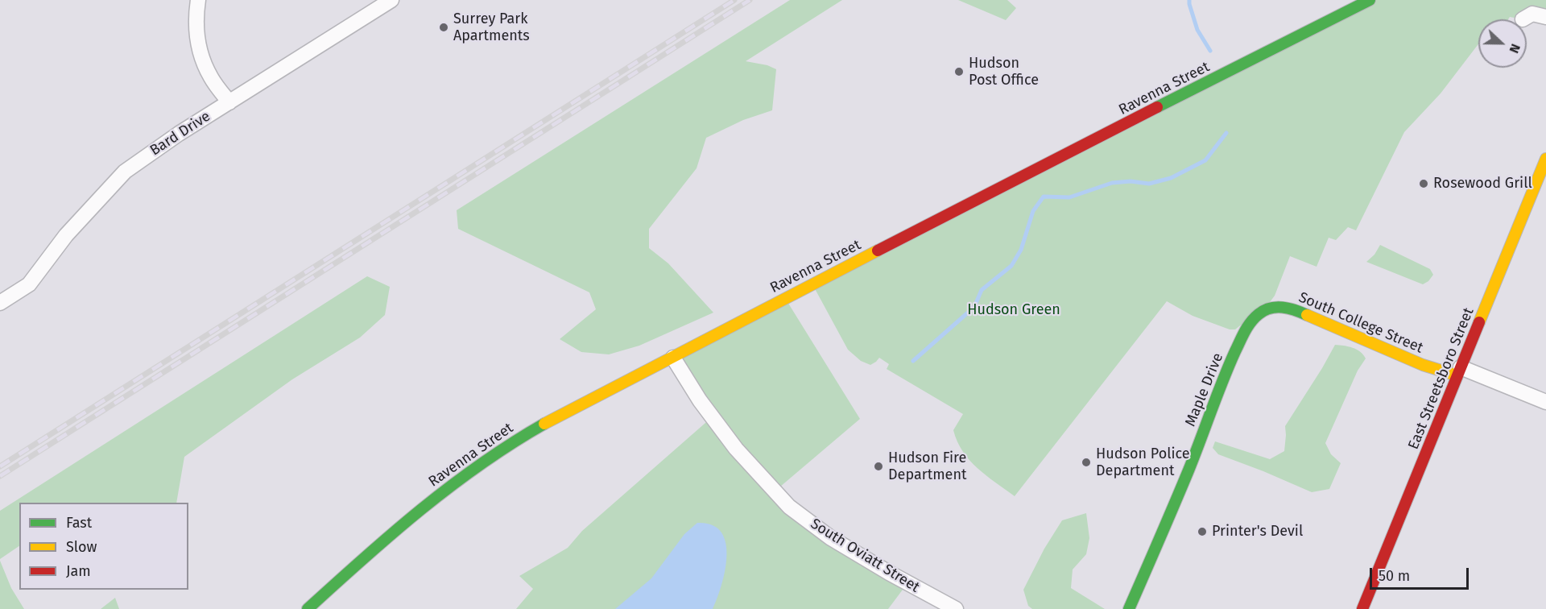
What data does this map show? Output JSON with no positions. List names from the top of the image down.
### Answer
{
  "streets": {
    "street": [
      "Ravenna Street",
      "Bard Drive",
      "South College Street",
      "East Streetsboro Street",
      "Maple Drive",
      "South Oviatt Street"
    ]
  },
  "crossings": [
    ["Ravenna Street", "South Oviatt Street"],
    ["South College Street", "East Streetsboro Street"],
    ["South College Street", "Maple Drive"]
  ],
  "parks": ["Hudson Green"],
  "places": [
    "Surrey Park Apartments",
    "Hudson Post Office",
    "Rosewood Grill",
    "Hudson Police Department",
    "Hudson Fire Department",
    "Printer's Devil"
  ],
  "legend": ["Fast", "Slow", "Jam"],
  "scale_bar": "50 m",
  "north": "right"
}
